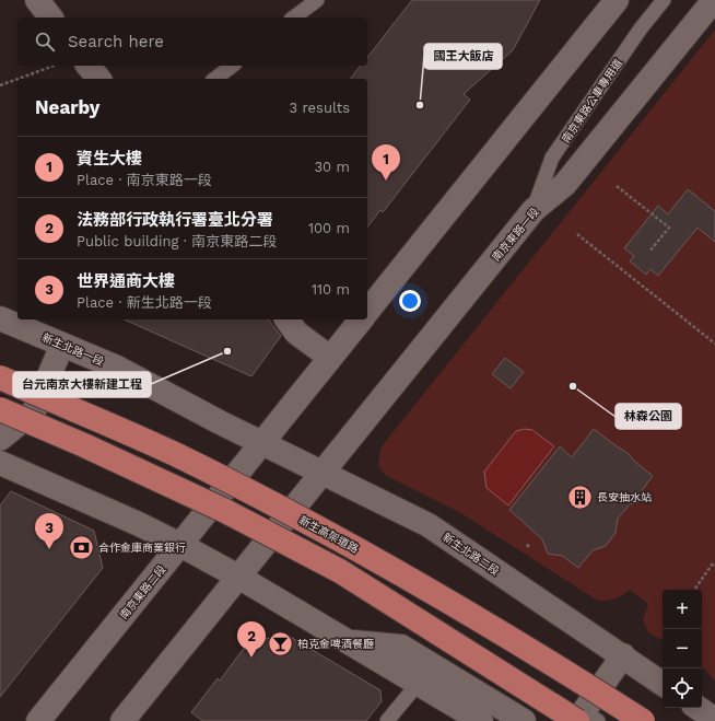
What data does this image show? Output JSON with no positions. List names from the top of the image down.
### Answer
{
  "streets": {
    "highway": ["新生高架道路"],
    "main road": [
      "南京東路一段",
      "新生北路一段",
      "新生北路二段",
      "南京東路二段"
    ],
    "lane": ["南京東路公車專用道"]
  },
  "crossings": [
    ["南京東路公車專用道", "南京東路一段"],
    ["南京東路一段", "新生北路二段"],
    ["新生北路一段", "新生北路二段"],
    ["新生北路一段", "南京東路二段"],
    ["新生北路二段", "南京東路二段"]
  ],
  "places": {
    "other": ["國王大飯店", "台元南京大樓新建工程", "林森公園"],
    "building": ["長安抽水站"],
    "bank": ["合作金庫商業銀行"],
    "bar": ["柏克金啤酒餐廳"]
  },
  "page": {
    "search": "Search here",
    "heading": ["Nearby", "3 results"],
    "list": [
      {
        "mark": "1",
        "name": "資生大樓",
        "note": "Place · 南京東路一段",
        "value": "30 m"
      },
      {
        "mark": "2",
        "name": "法務部行政執行署臺北分署",
        "note": "Public building · 南京東路二段",
        "value": "100 m"
      },
      {
        "mark": "3",
        "name": "世界通商大樓",
        "note": "Place · 新生北路一段",
        "value": "110 m"
      }
    ],
    "pins": ["1", "3", "2"],
    "map_buttons": ["+", "−"]
  }
}
